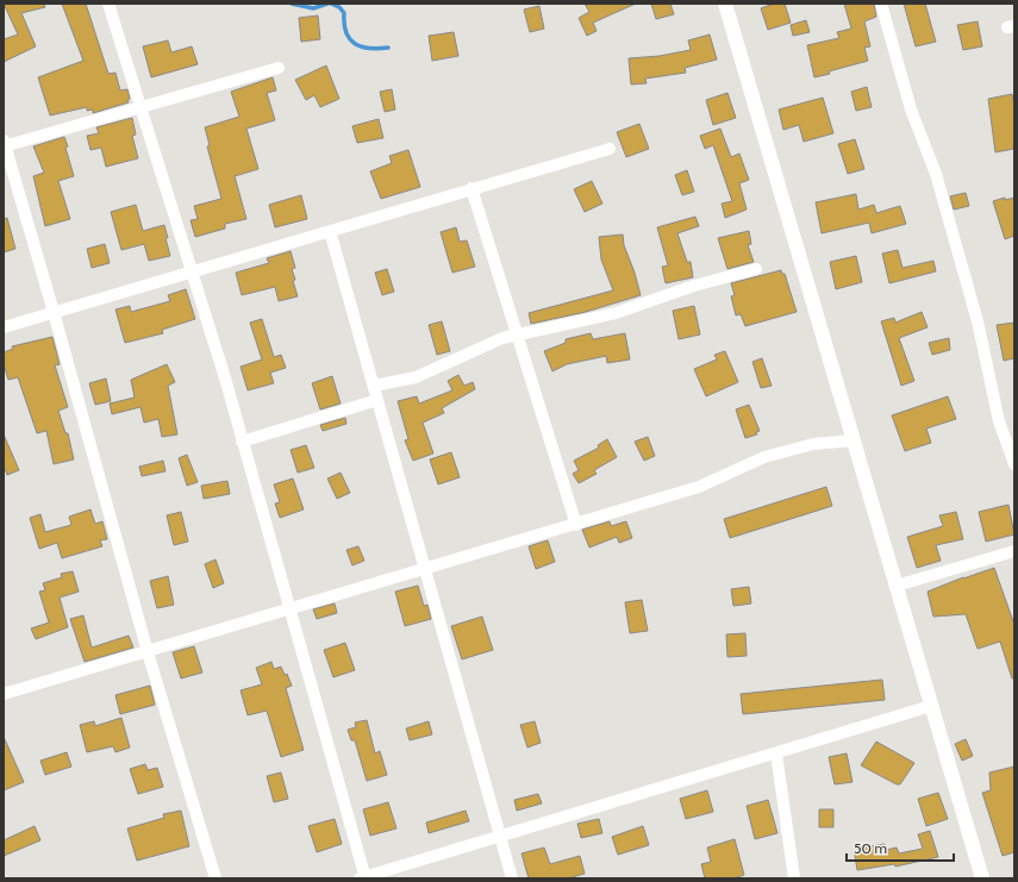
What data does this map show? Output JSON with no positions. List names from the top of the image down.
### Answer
{
  "scale_bar": "50 m"
}
